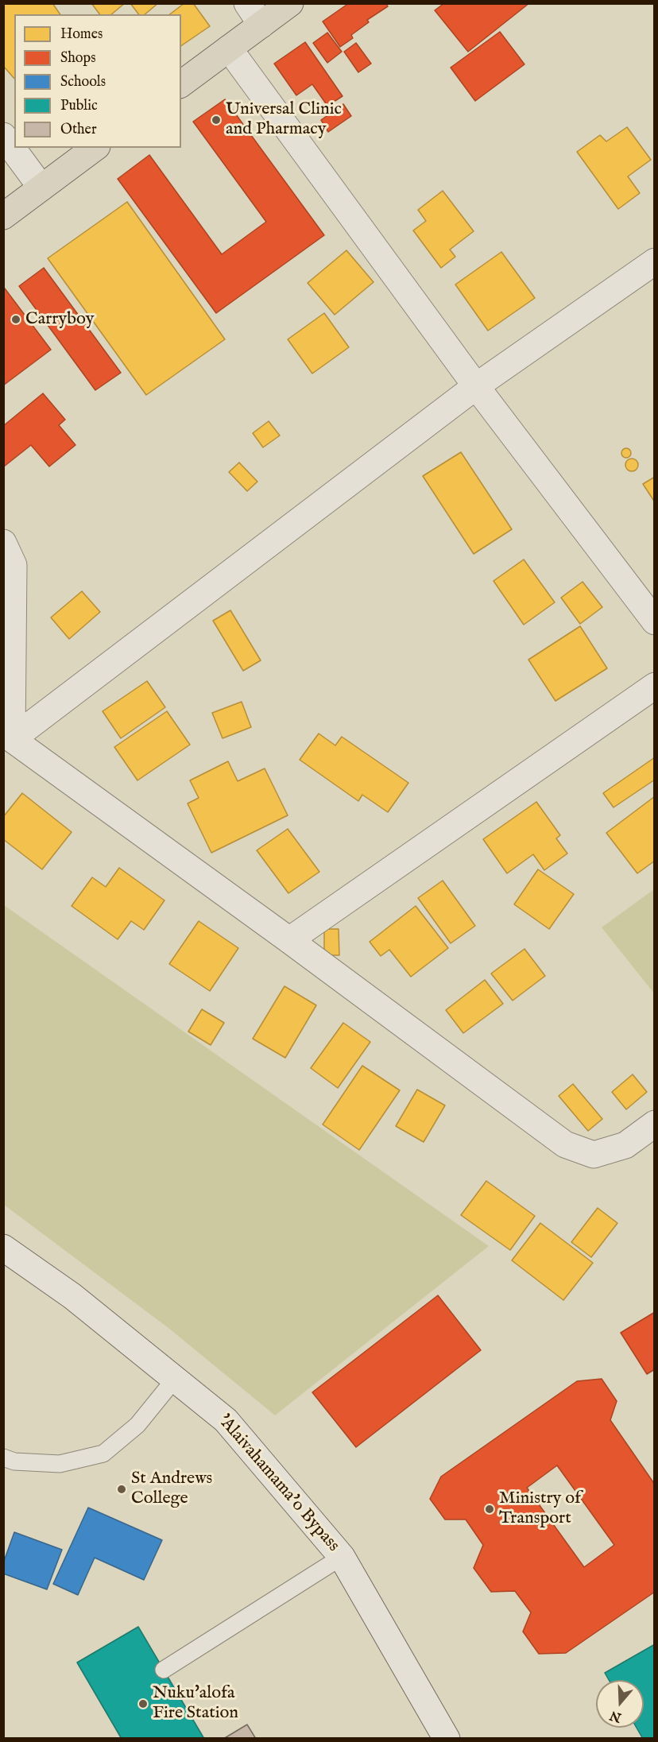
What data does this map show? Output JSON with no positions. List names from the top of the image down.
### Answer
{
  "streets": {
    "street": ["'Alaivahamama'o Bypass"]
  },
  "places": [
    "Universal Clinic and Pharmacy",
    "Carryboy",
    "St Andrews College",
    "Ministry of Transport",
    "Nuku'alofa Fire Station"
  ],
  "legend": [
    "Homes",
    "Shops",
    "Schools",
    "Public",
    "Other"
  ],
  "north": "bottom"
}
